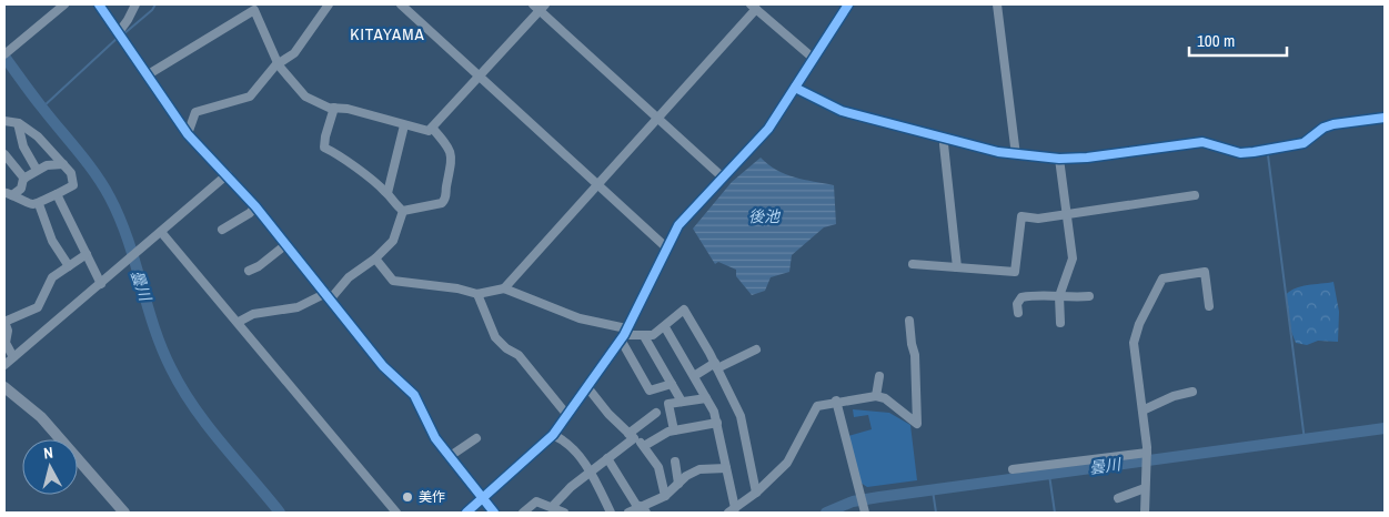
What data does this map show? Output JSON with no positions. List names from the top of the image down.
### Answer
{
  "districts": ["KITAYAMA"],
  "water": ["後池", "曇川"],
  "places": ["美作"],
  "scale_bar": "100 m",
  "north": "top"
}
